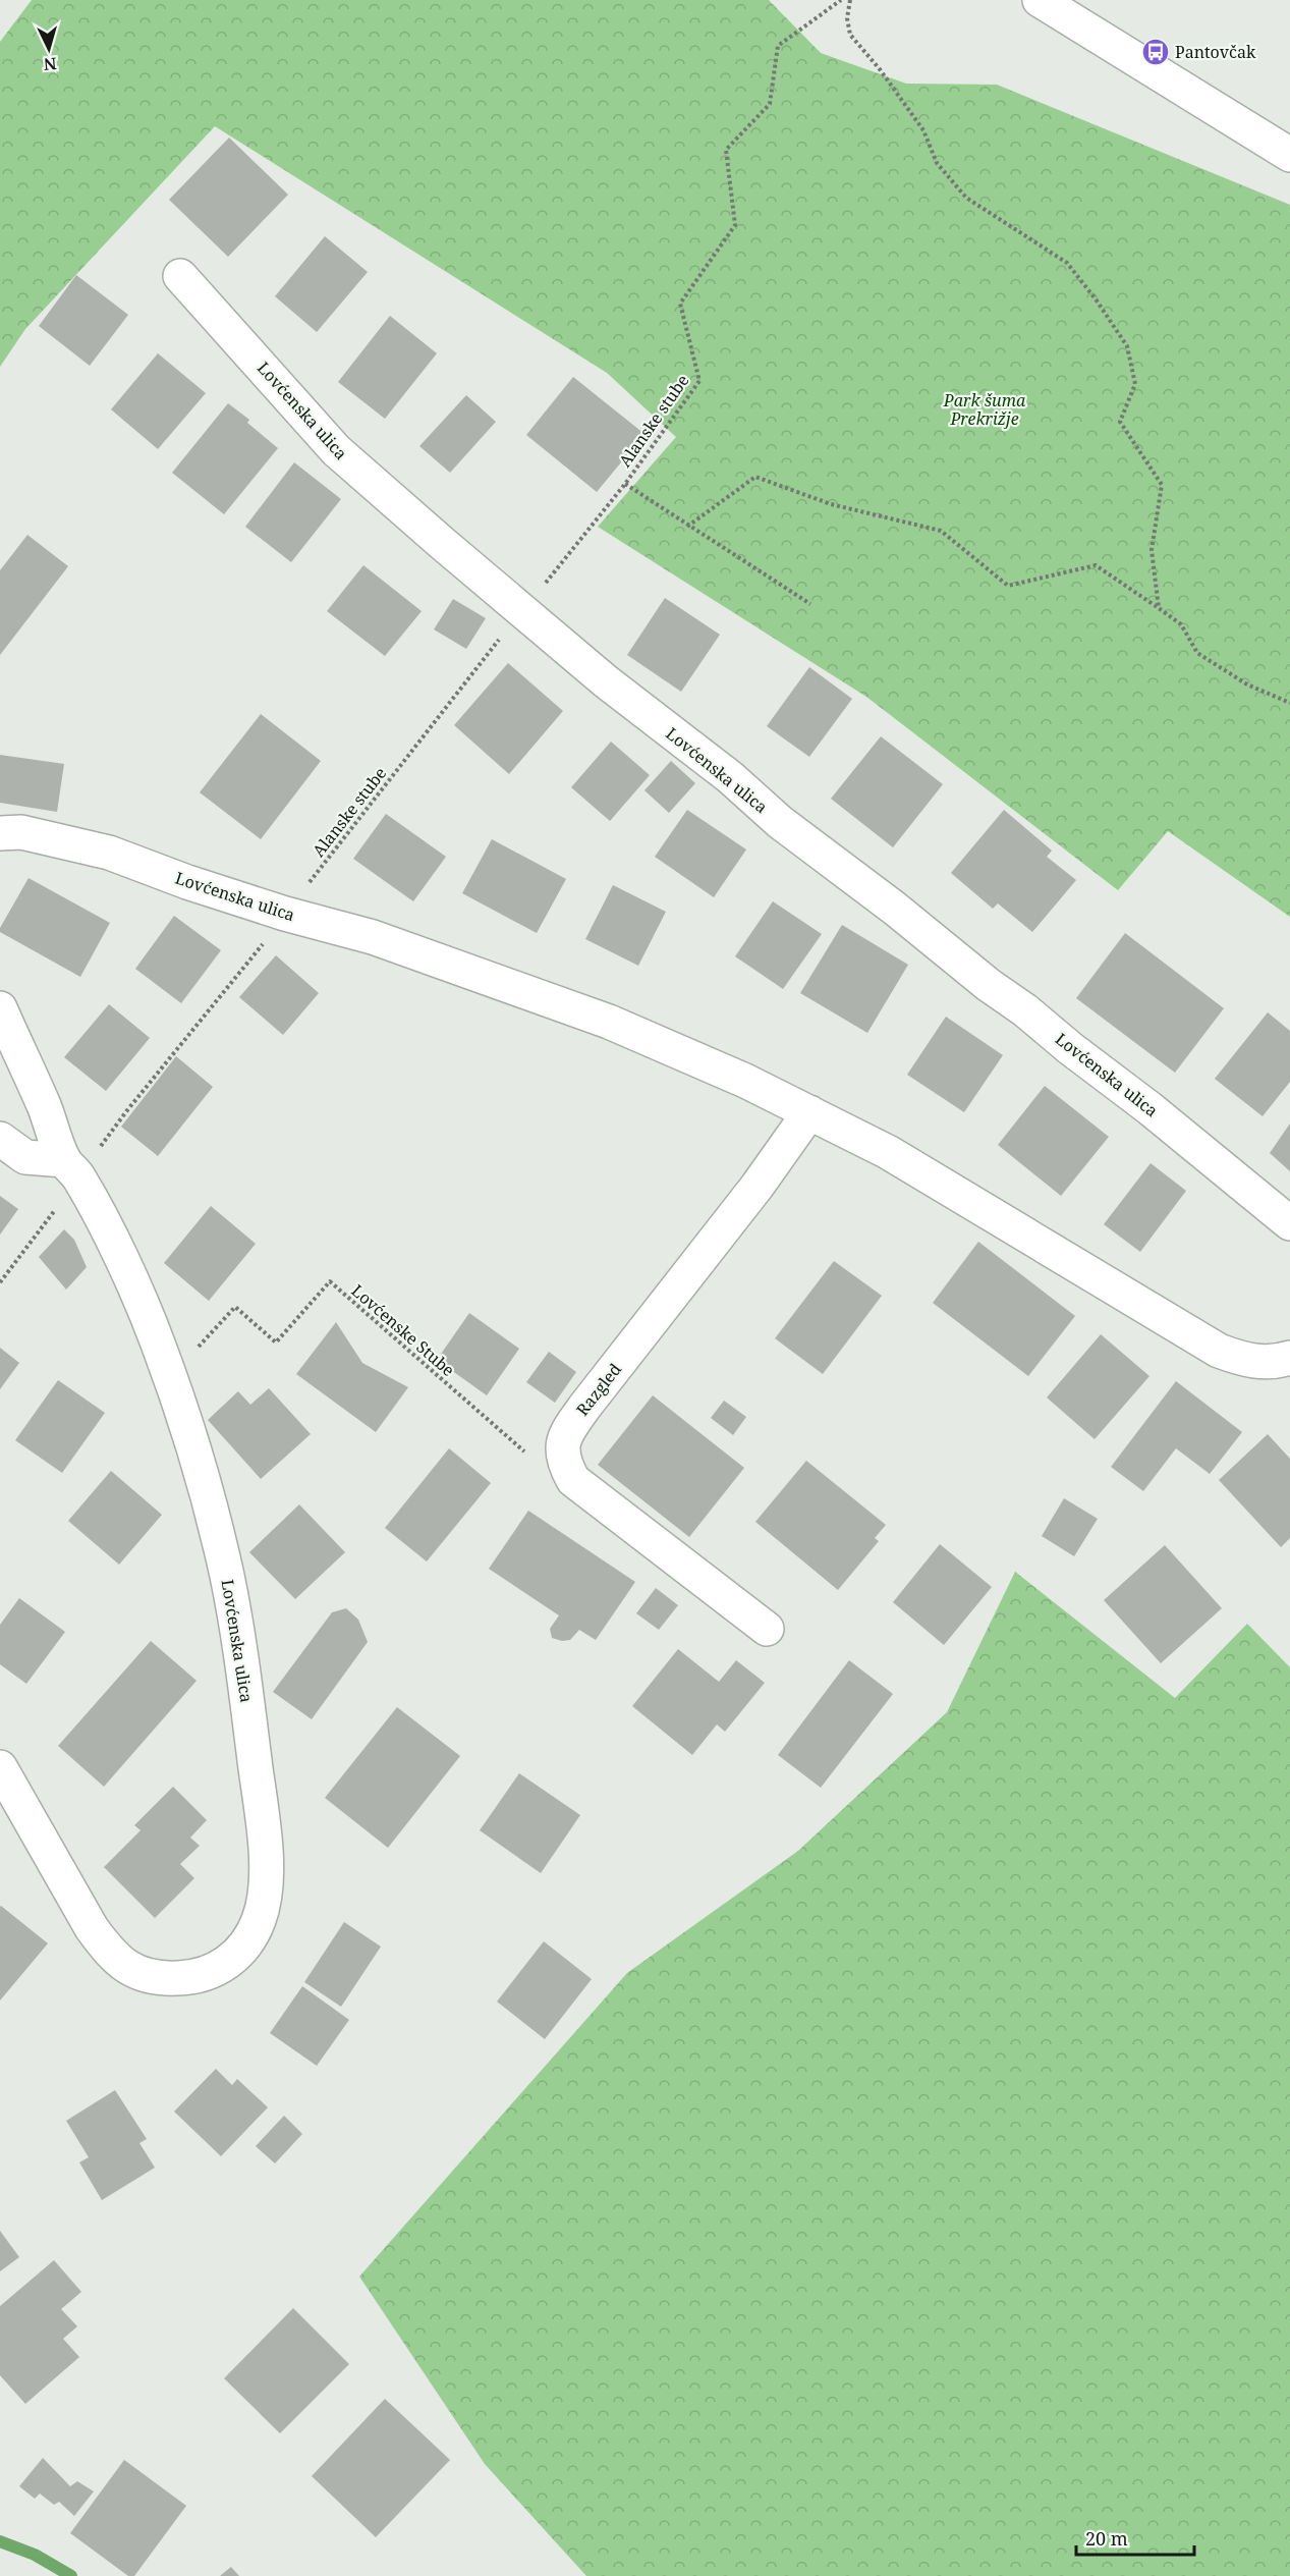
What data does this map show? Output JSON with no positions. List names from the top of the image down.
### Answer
{
  "streets": {
    "street": ["Lovćenska ulica", "Razgled"],
    "path": ["Alanske stube", "Lovćenske Stube"]
  },
  "crossings": [
    ["Lovćenska ulica", "Lovćenske Stube"],
    ["Lovćenska ulica", "Razgled"],
    ["Lovćenske Stube", "Razgled"]
  ],
  "parks": ["Park šuma Prekrižje"],
  "places": {
    "bus stop": ["Pantovčak"]
  },
  "scale_bar": "20 m",
  "north": "bottom"
}
